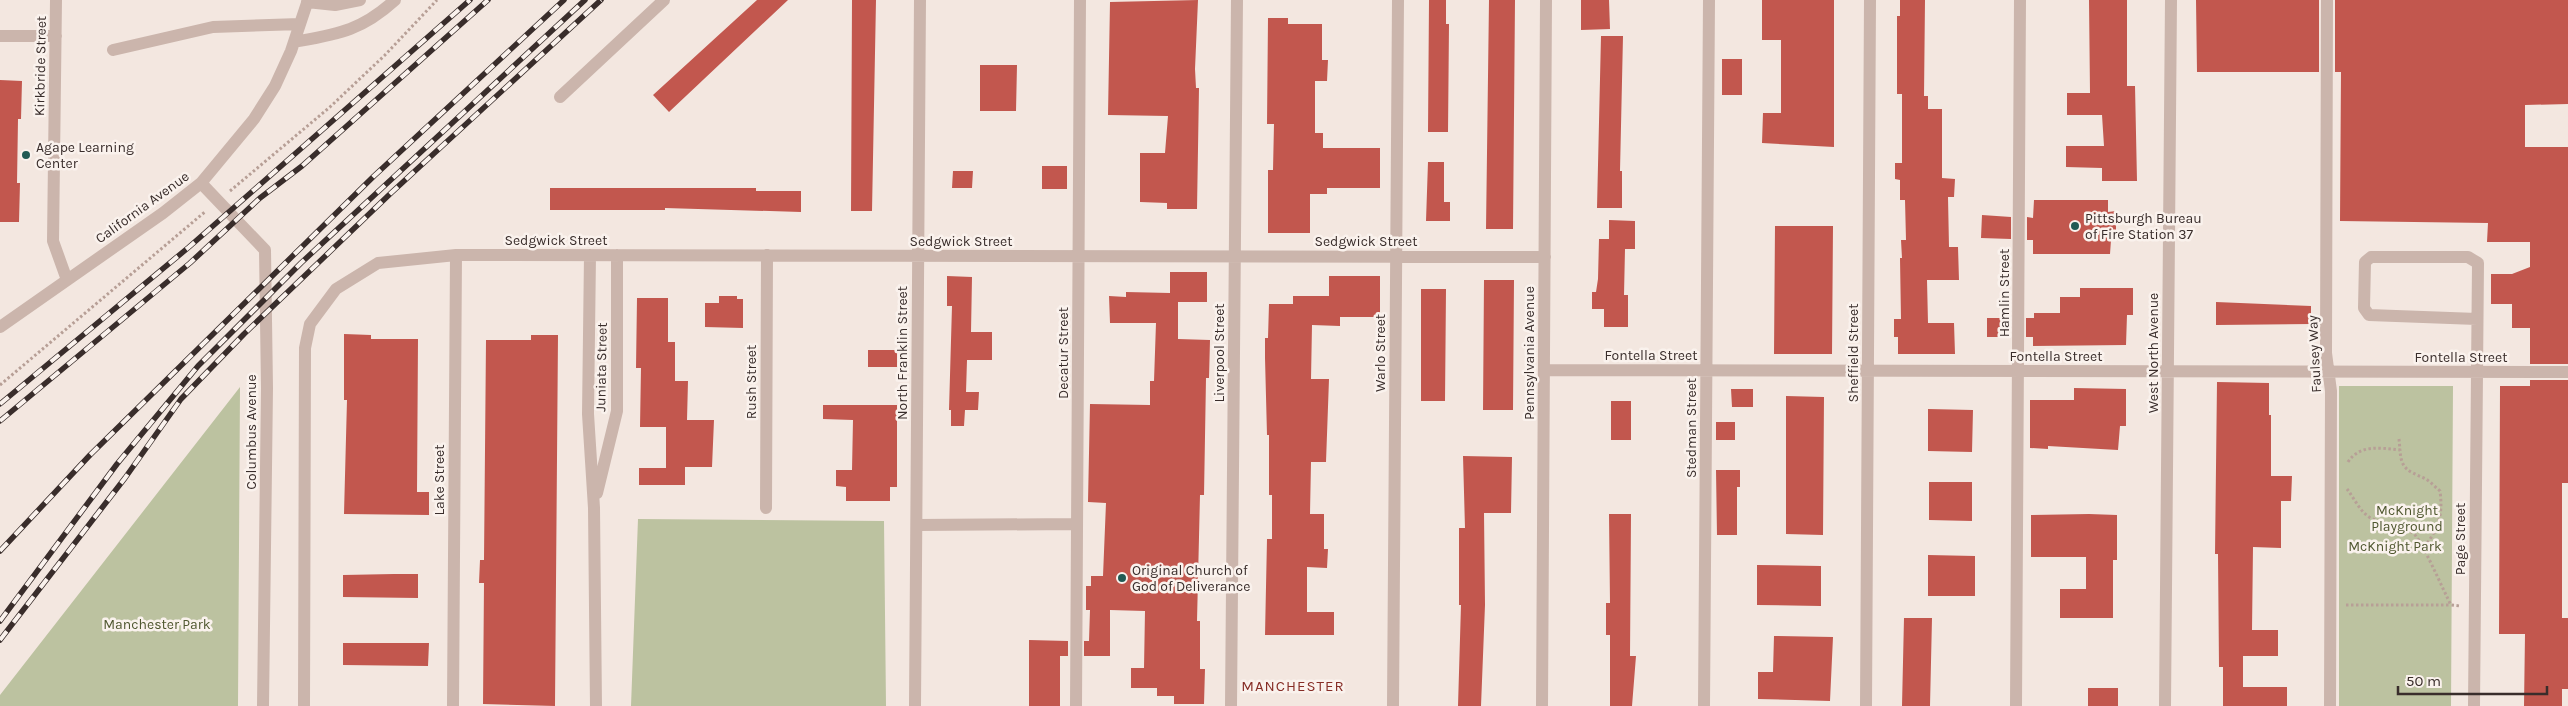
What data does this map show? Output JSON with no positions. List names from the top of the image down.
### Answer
{
  "streets": {
    "street": [
      "Kirkbride Street",
      "California Avenue",
      "Sedgwick Street",
      "Hamlin Street",
      "North Franklin Street",
      "Decatur Street",
      "Liverpool Street",
      "Warlo Street",
      "Pennsylvania Avenue",
      "Sheffield Street",
      "West North Avenue",
      "Faulsey Way",
      "Fontella Street",
      "Juniata Street",
      "Rush Street",
      "Stedman Street",
      "Columbus Avenue",
      "Lake Street",
      "Page Street"
    ]
  },
  "crossings": [
    ["Kirkbride Street", "California Avenue"],
    ["California Avenue", "Columbus Avenue"],
    ["Sedgwick Street", "North Franklin Street"],
    ["Sedgwick Street", "Decatur Street"],
    ["Sedgwick Street", "Liverpool Street"],
    ["Sedgwick Street", "Warlo Street"],
    ["Sedgwick Street", "Pennsylvania Avenue"],
    ["Sedgwick Street", "Juniata Street"],
    ["Sedgwick Street", "Rush Street"],
    ["Sedgwick Street", "Lake Street"],
    ["Hamlin Street", "Fontella Street"],
    ["Pennsylvania Avenue", "Fontella Street"],
    ["Sheffield Street", "Fontella Street"],
    ["West North Avenue", "Fontella Street"],
    ["Faulsey Way", "Fontella Street"],
    ["Fontella Street", "Stedman Street"],
    ["Fontella Street", "Page Street"]
  ],
  "districts": ["MANCHESTER"],
  "parks": ["McKnight Playground", "McKnight Park", "Manchester Park"],
  "places": ["Agape Learning Center", "Pittsburgh Bureau of Fire Station 37", "Original Church of God of Deliverance"],
  "scale_bar": "50 m"
}
